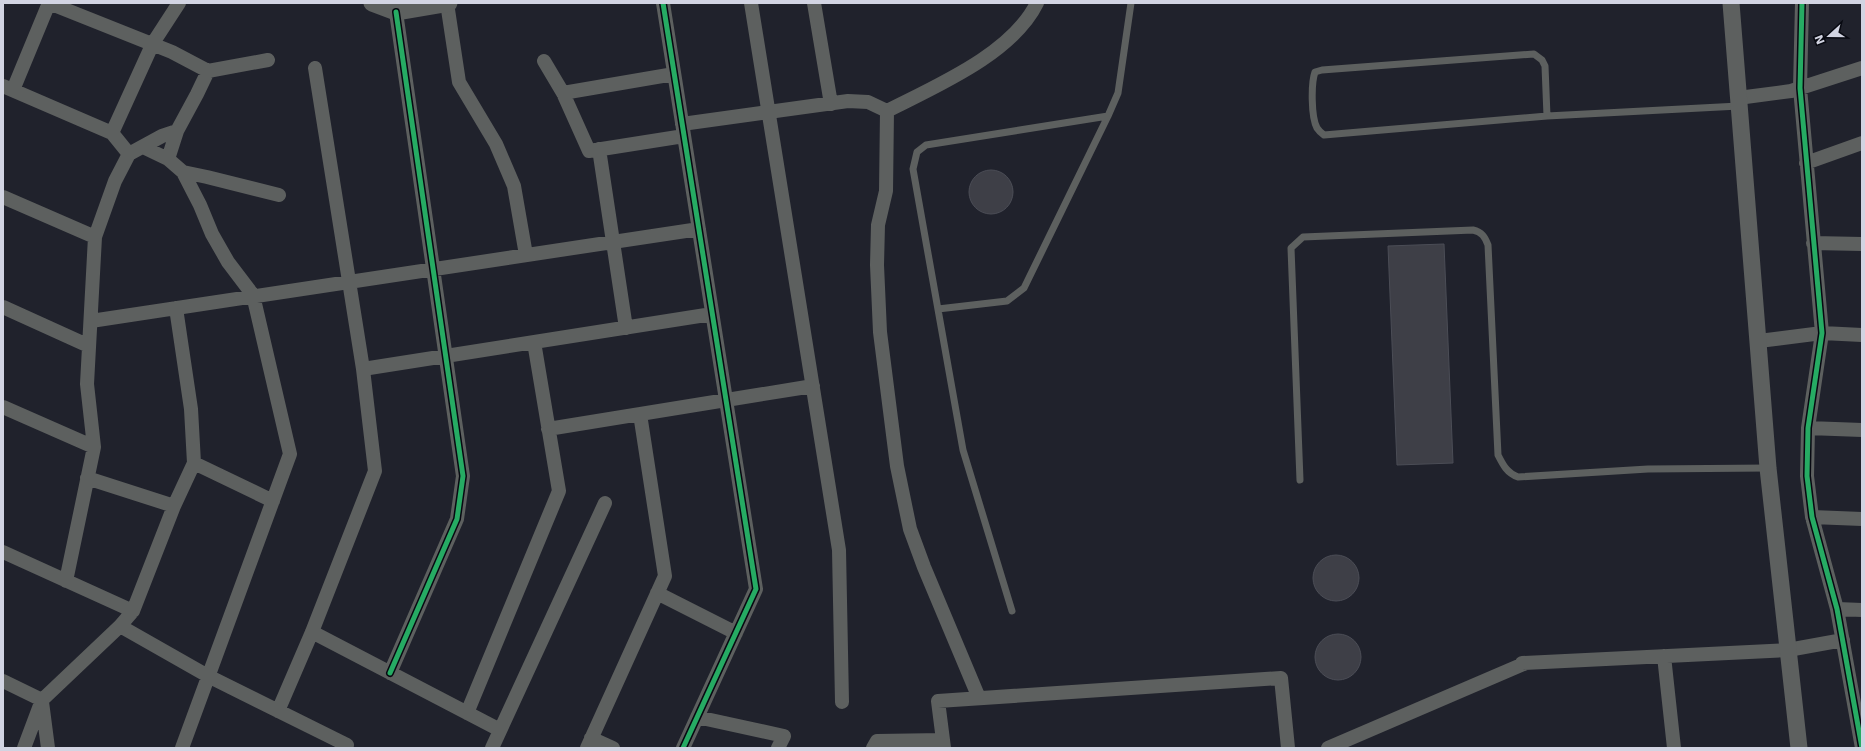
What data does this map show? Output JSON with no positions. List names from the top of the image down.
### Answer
{
  "north": "left"
}
